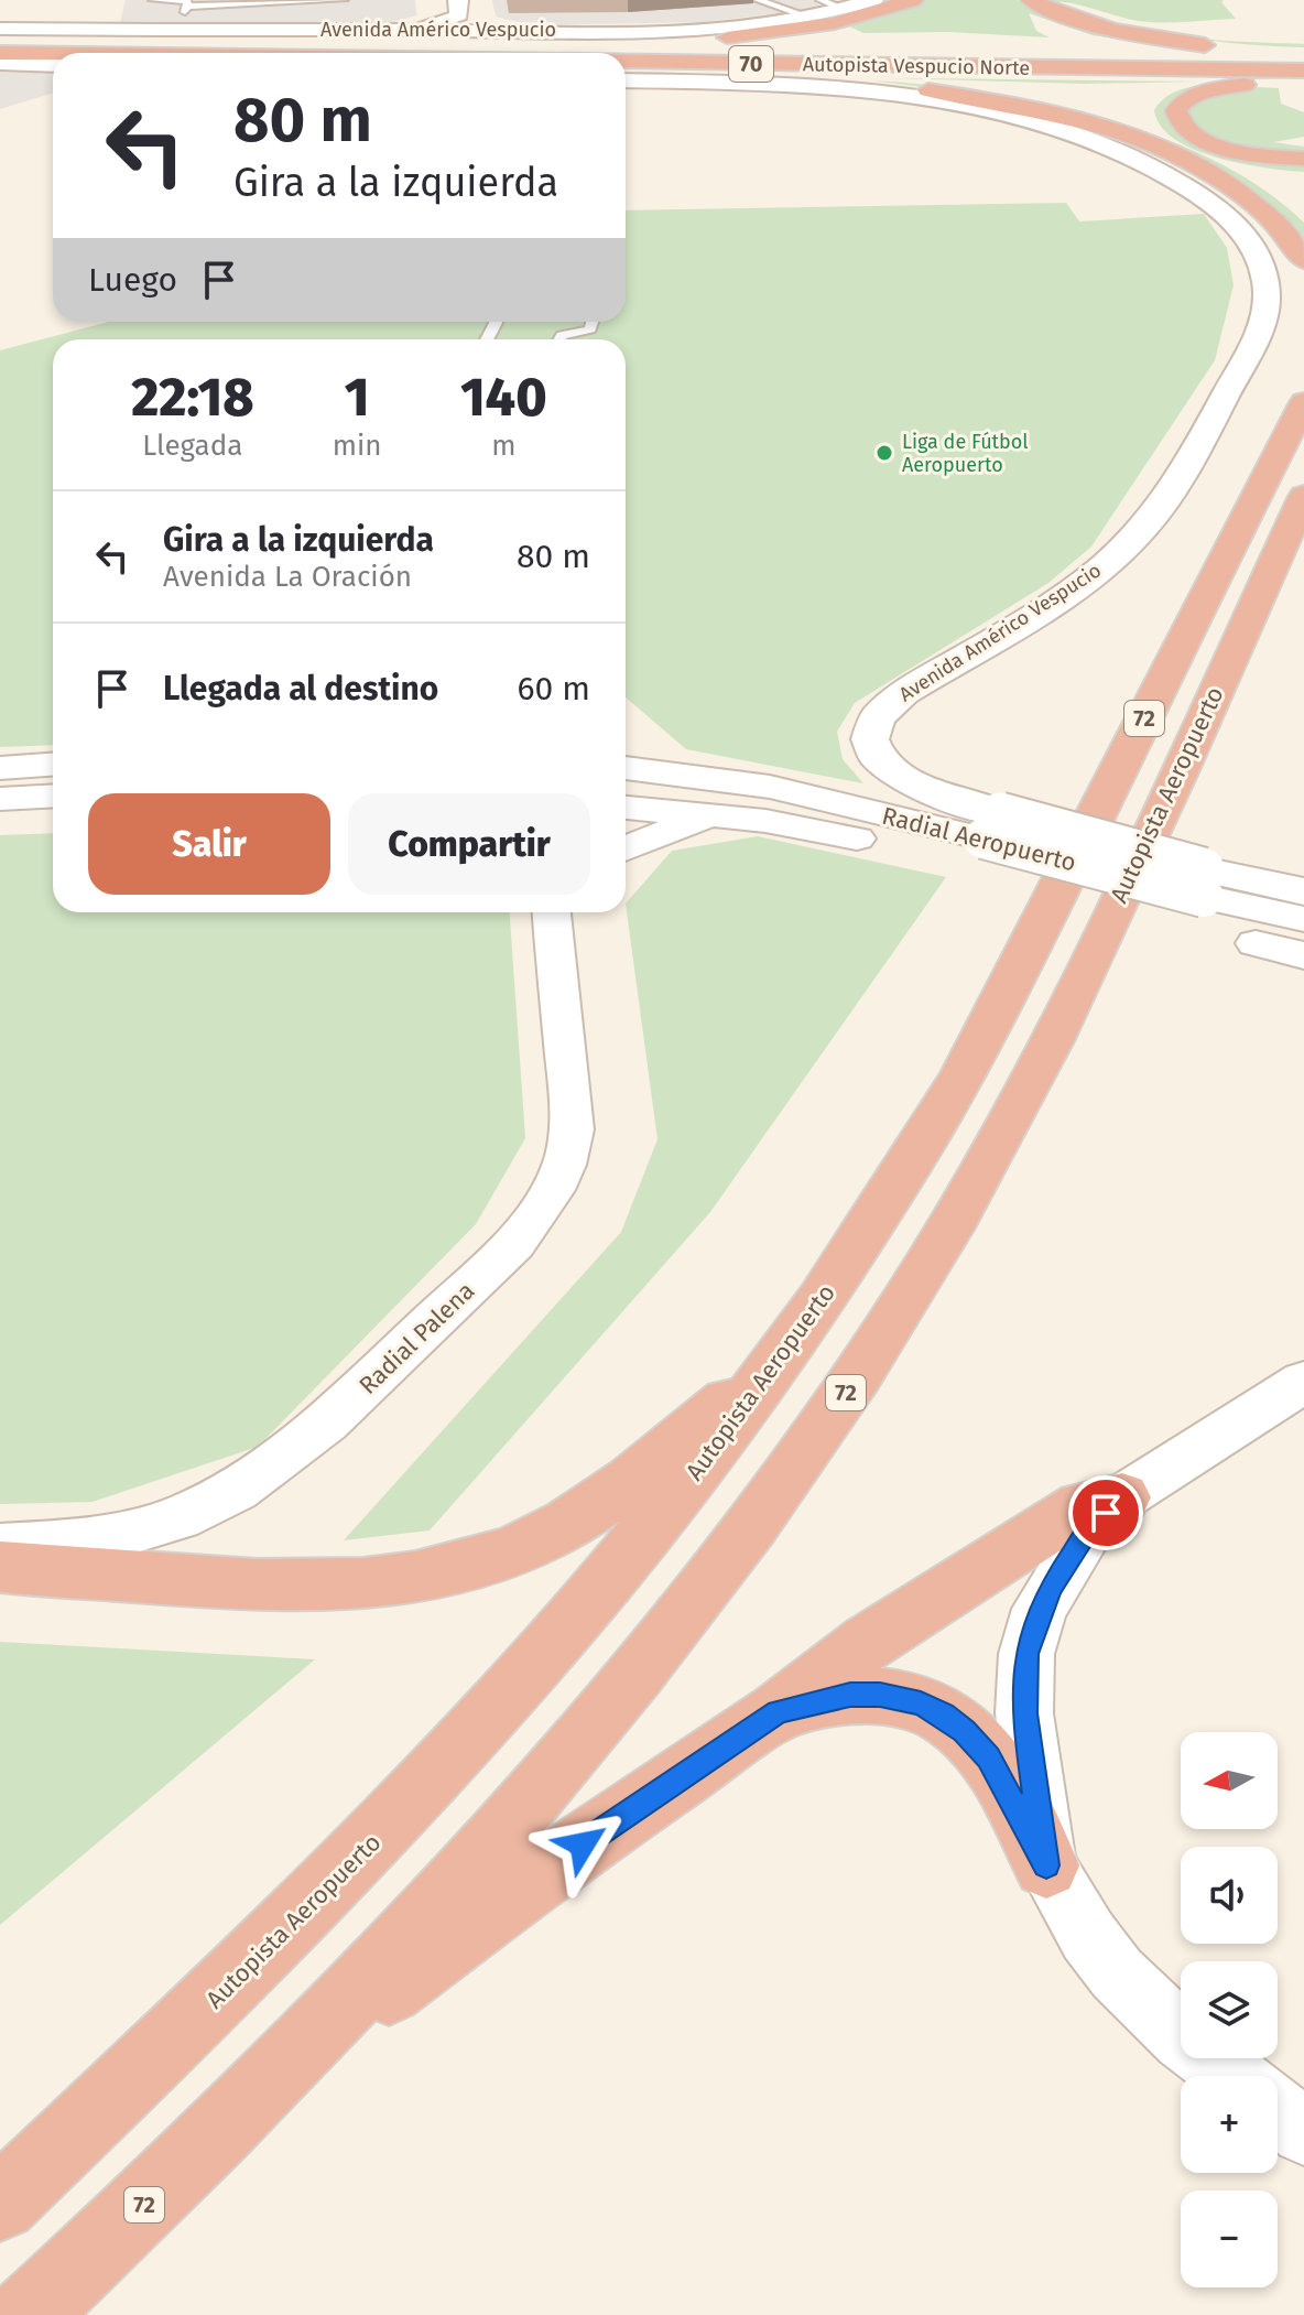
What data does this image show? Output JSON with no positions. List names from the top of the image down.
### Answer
{
  "streets": {
    "highway": [
      "70",
      "Autopista Vespucio Norte",
      "72",
      "Autopista Aeropuerto"
    ],
    "street": ["Avenida Américo Vespucio", "Radial Aeropuerto", "Radial Palena"]
  },
  "crossings": [
    ["Avenida Américo Vespucio", "Radial Aeropuerto"]
  ],
  "places": ["Liga de Fútbol Aeropuerto"],
  "north": "left",
  "page": {
    "turn": ["80 m", "Gira a la izquierda"],
    "then": "Luego",
    "eta": [
      "22:18",
      "Llegada",
      "1",
      "min",
      "140",
      "m"
    ],
    "list": [
      {
        "name": "Gira a la izquierda",
        "note": "Avenida La Oración",
        "value": "80 m"
      },
      {
        "name": "Llegada al destino",
        "value": "60 m"
      }
    ],
    "buttons": ["Salir", "Compartir"],
    "map_buttons": ["+", "−"]
  }
}
